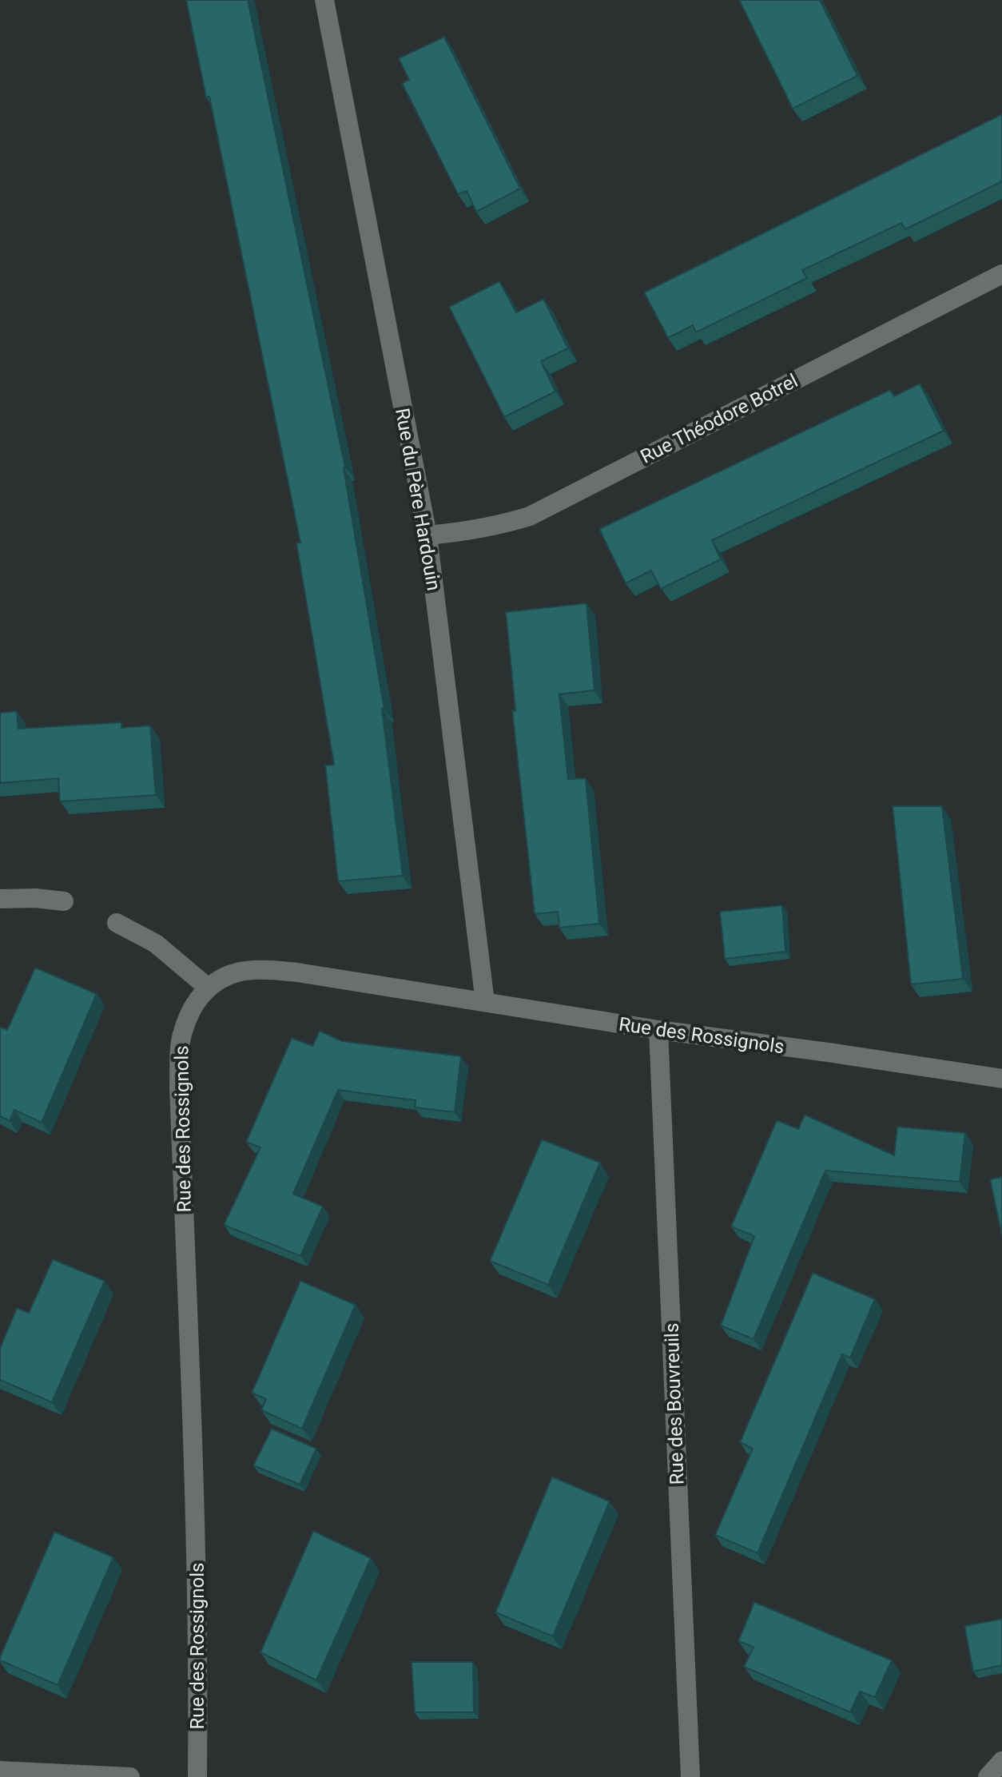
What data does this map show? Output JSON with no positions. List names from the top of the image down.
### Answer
{
  "streets": {
    "street": [
      "Rue Théodore Botrel",
      "Rue du Père Hardouin",
      "Rue des Rossignols",
      "Rue des Bouvreuils"
    ]
  },
  "crossings": [
    ["Rue Théodore Botrel", "Rue du Père Hardouin"],
    ["Rue du Père Hardouin", "Rue des Rossignols"],
    ["Rue des Rossignols", "Rue des Bouvreuils"]
  ]
}
